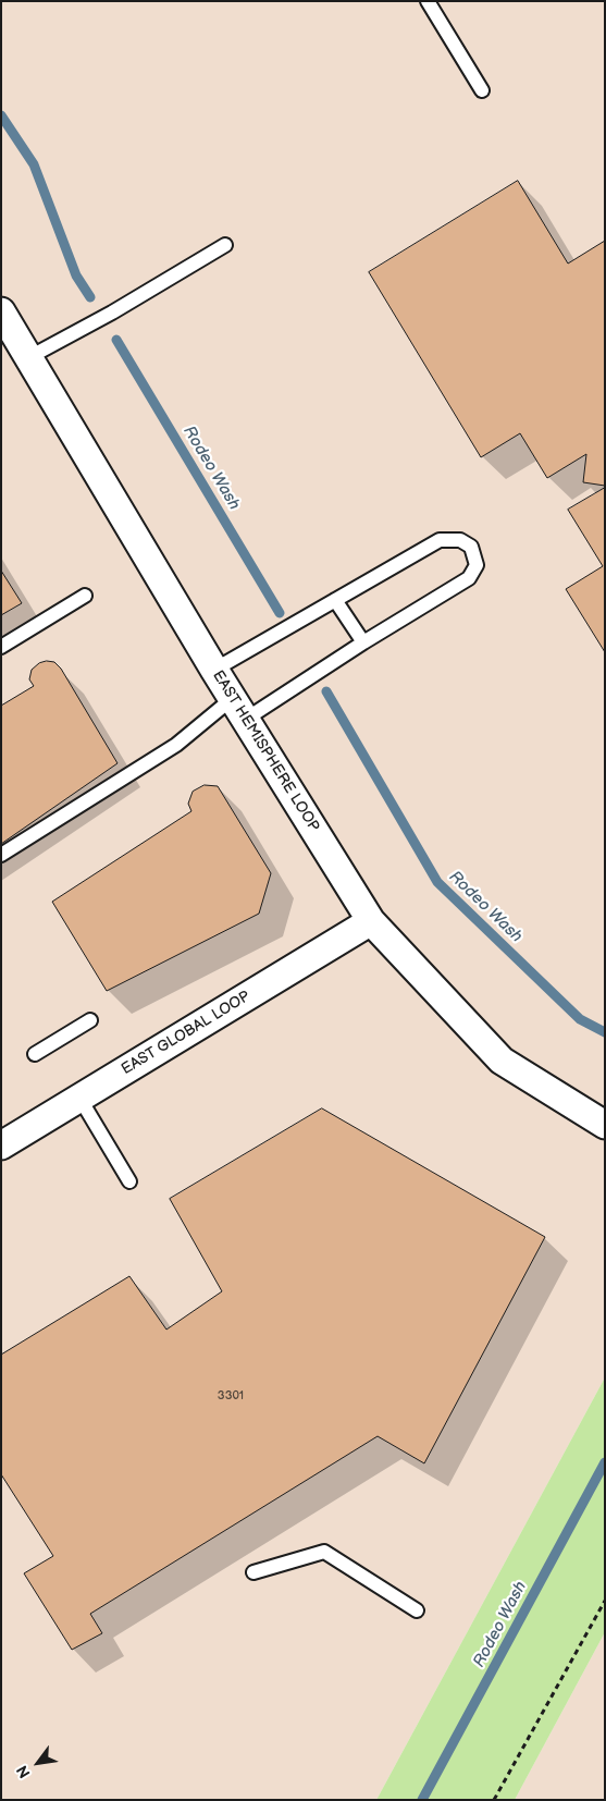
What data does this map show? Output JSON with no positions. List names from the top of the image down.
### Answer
{
  "streets": {
    "street": ["EAST HEMISPHERE LOOP", "EAST GLOBAL LOOP"]
  },
  "crossings": [
    ["EAST HEMISPHERE LOOP", "EAST GLOBAL LOOP"]
  ],
  "water": ["Rodeo Wash"],
  "house_numbers": ["3301"],
  "north": "bottom left"
}
